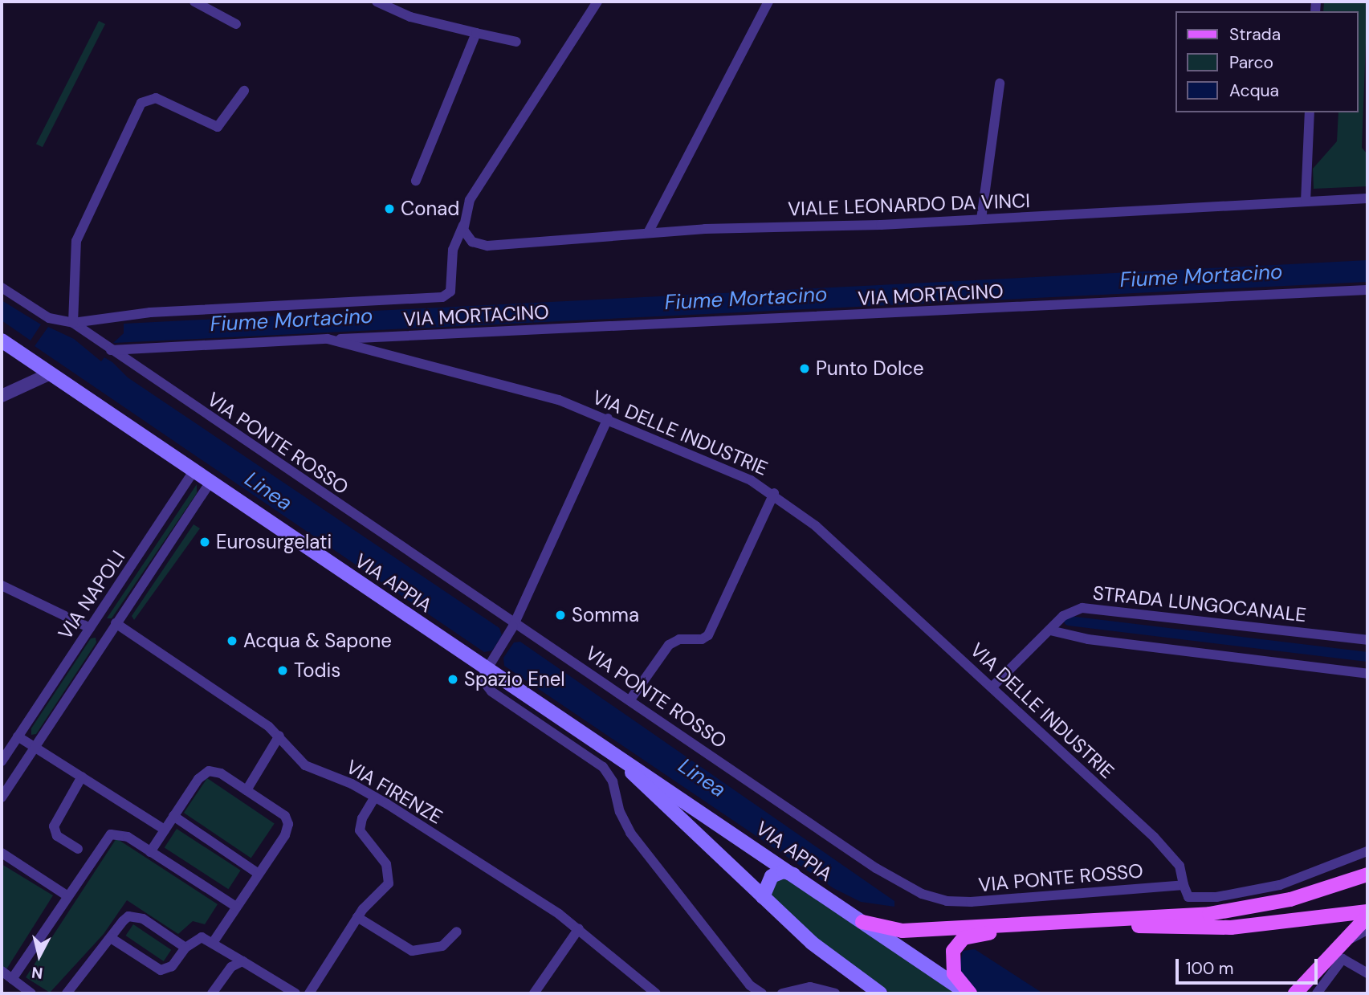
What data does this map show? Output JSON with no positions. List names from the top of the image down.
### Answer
{
  "streets": {
    "main road": ["VIA APPIA"],
    "street": [
      "VIALE LEONARDO DA VINCI",
      "VIA MORTACINO",
      "VIA DELLE INDUSTRIE",
      "VIA PONTE ROSSO",
      "VIA NAPOLI",
      "STRADA LUNGOCANALE",
      "VIA FIRENZE"
    ]
  },
  "crossings": [
    ["VIA MORTACINO", "VIA DELLE INDUSTRIE"],
    ["VIA DELLE INDUSTRIE", "VIA PONTE ROSSO"],
    ["VIA DELLE INDUSTRIE", "STRADA LUNGOCANALE"],
    ["VIA APPIA", "VIA NAPOLI"],
    ["VIA NAPOLI", "VIA FIRENZE"]
  ],
  "water": ["Fiume Mortacino", "Linea"],
  "places": [
    "Conad",
    "Punto Dolce",
    "Eurosurgelati",
    "Somma",
    "Acqua & Sapone",
    "Todis",
    "Spazio Enel"
  ],
  "legend": ["Strada", "Parco", "Acqua"],
  "scale_bar": "100 m",
  "north": "bottom"
}
